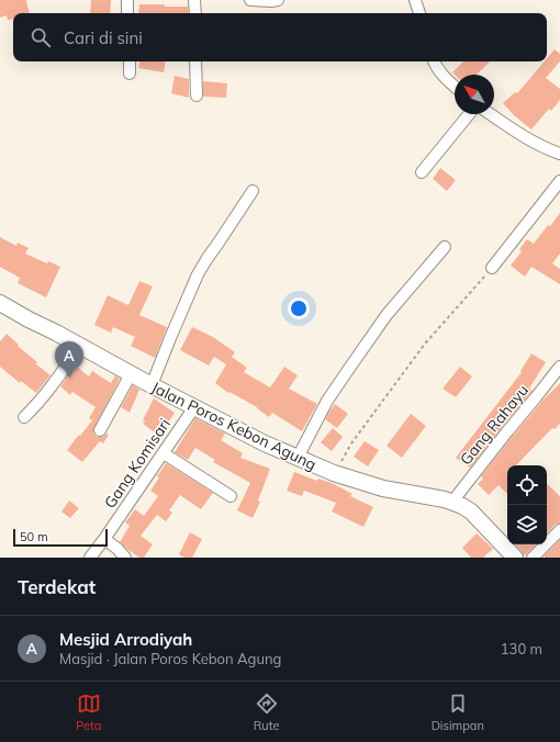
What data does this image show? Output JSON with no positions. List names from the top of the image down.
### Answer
{
  "streets": {
    "main road": ["Jalan Poros Kebon Agung"],
    "street": ["Gang Rahayu", "Gang Komisari"]
  },
  "crossings": [
    ["Gang Rahayu", "Jalan Poros Kebon Agung"],
    ["Jalan Poros Kebon Agung", "Gang Komisari"]
  ],
  "scale_bar": "50 m",
  "north": "top left",
  "page": {
    "search": "Cari di sini",
    "pins": "A",
    "scale": "50 m",
    "heading": "Terdekat",
    "list": [
      {
        "mark": "A",
        "name": "Mesjid Arrodiyah",
        "note": "Masjid · Jalan Poros Kebon Agung",
        "value": "130 m"
      }
    ],
    "nav": ["Peta", "Rute", "Disimpan"]
  }
}
